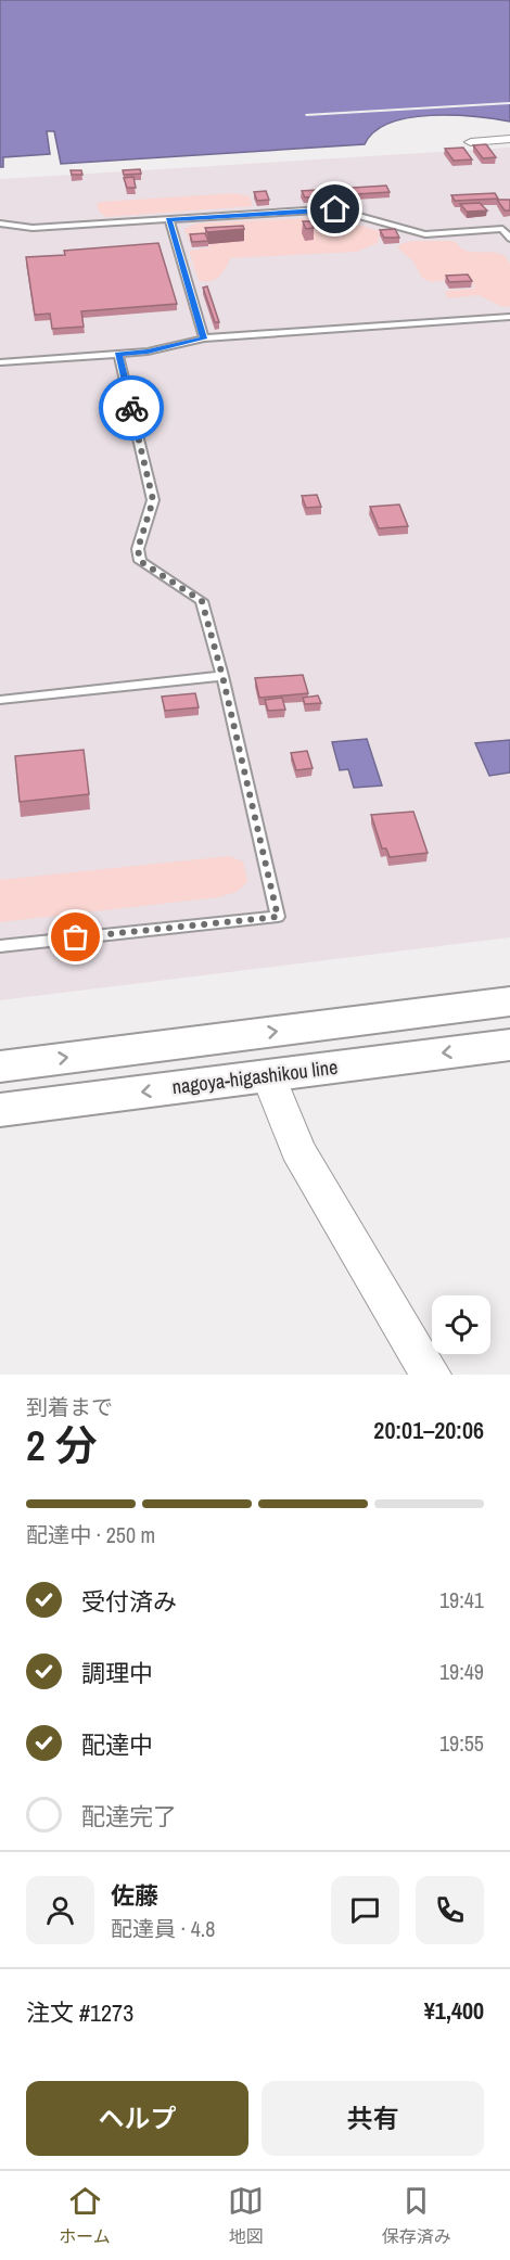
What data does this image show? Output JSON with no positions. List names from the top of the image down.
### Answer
{
  "streets": {
    "main road": ["nagoya-higashikou line"]
  },
  "page": {
    "heading": ["2 分", "到着まで", "20:01–20:06"],
    "panel": [
      "佐藤",
      "配達員 · 4.8",
      "注文 #1273",
      "¥1,400"
    ],
    "bar": "配達中 · 250 m",
    "list": [
      ["受付済み", "19:41"],
      ["調理中", "19:49"],
      ["配達中", "19:55"],
      "配達完了"
    ],
    "buttons": ["ヘルプ", "共有"],
    "tabs": ["ホーム", "地図", "保存済み"]
  }
}
